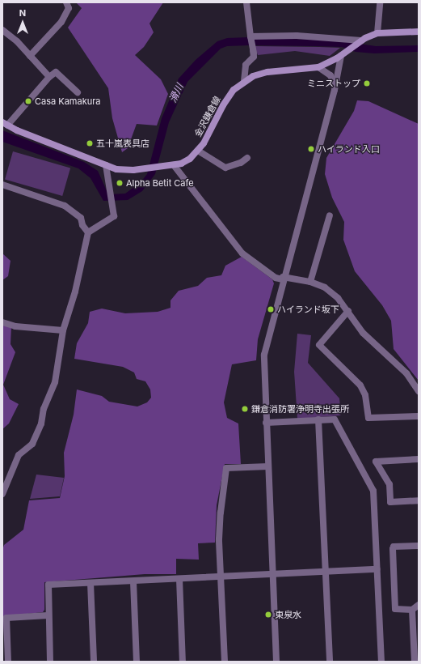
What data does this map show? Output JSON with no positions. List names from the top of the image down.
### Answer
{
  "streets": {
    "main road": ["金沢鎌倉線"]
  },
  "water": ["滑川"],
  "places": [
    "ミニストップ",
    "Casa Kamakura",
    "五十嵐表具店",
    "ハイランド入口",
    "Alpha Betit Cafe",
    "ハイランド坂下",
    "鎌倉消防署浄明寺出張所",
    "東泉水"
  ],
  "north": "top"
}
